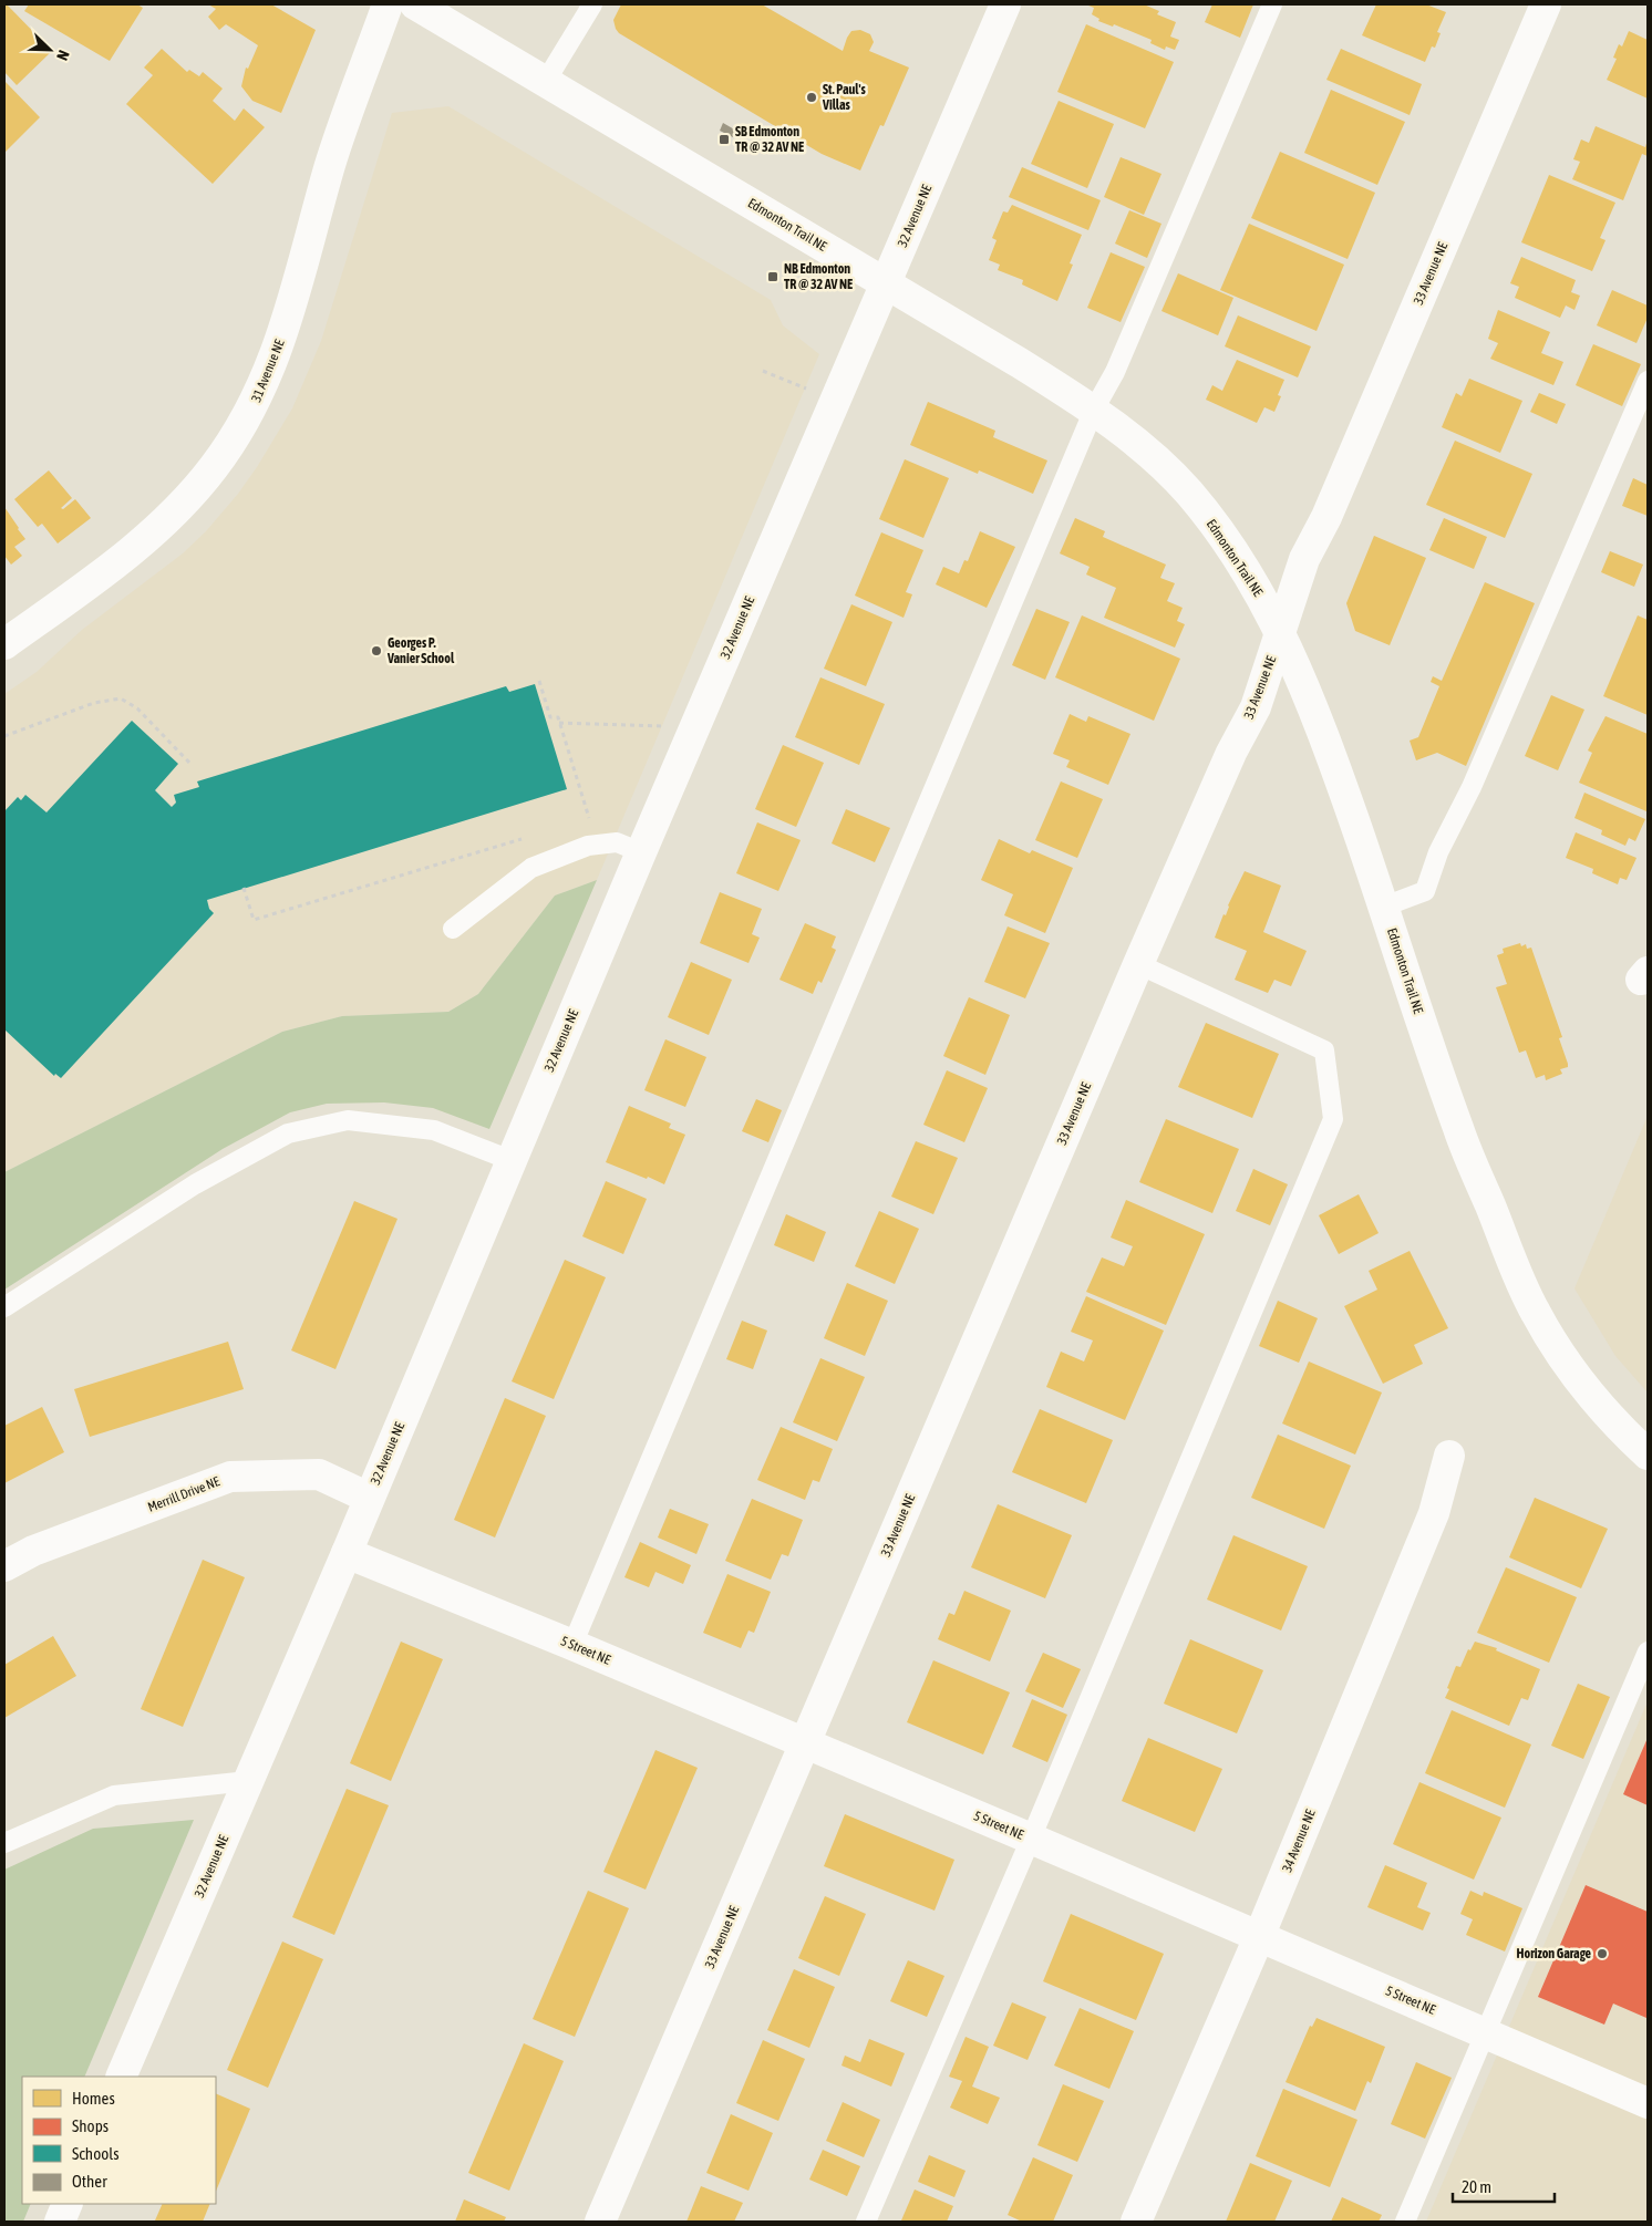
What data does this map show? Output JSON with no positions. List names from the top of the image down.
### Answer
{
  "streets": {
    "street": [
      "32 Avenue NE",
      "Edmonton Trail NE",
      "33 Avenue NE",
      "31 Avenue NE",
      "Merrill Drive NE",
      "5 Street NE",
      "34 Avenue NE"
    ]
  },
  "crossings": [
    ["32 Avenue NE", "Edmonton Trail NE"],
    ["32 Avenue NE", "Merrill Drive NE"],
    ["32 Avenue NE", "5 Street NE"],
    ["Edmonton Trail NE", "33 Avenue NE"],
    ["33 Avenue NE", "5 Street NE"],
    ["5 Street NE", "34 Avenue NE"]
  ],
  "places": {
    "other": ["St. Paul's Villas", "Georges P. Vanier School", "Horizon Garage"],
    "transit": ["SB Edmonton TR @ 32 AV NE", "NB Edmonton TR @ 32 AV NE"]
  },
  "legend": [
    "Homes",
    "Shops",
    "Schools",
    "Other"
  ],
  "scale_bar": "20 m",
  "north": "bottom right"
}
